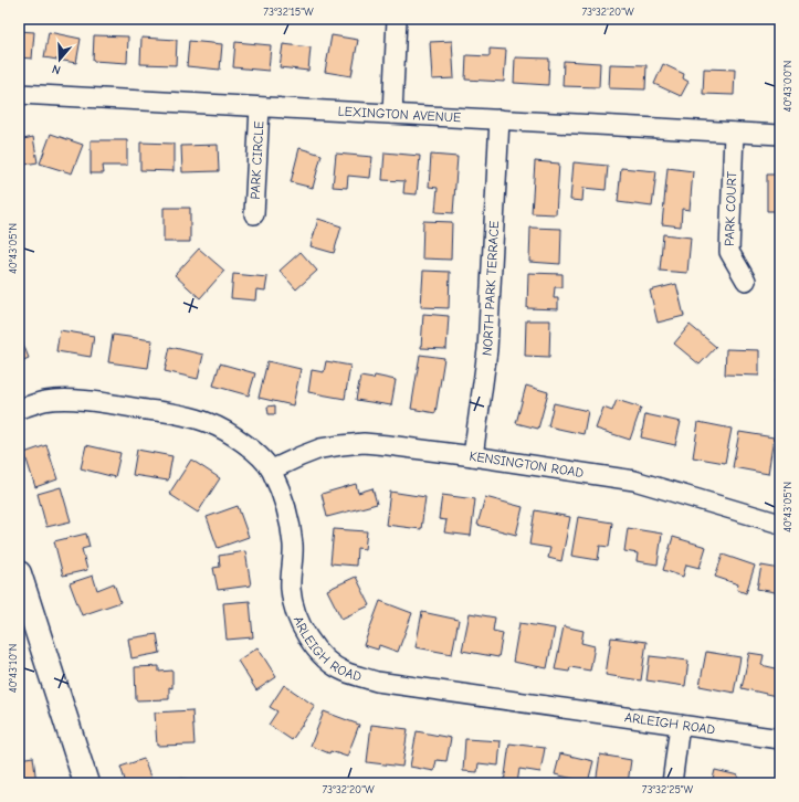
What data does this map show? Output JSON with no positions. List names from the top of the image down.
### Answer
{
  "streets": {
    "street": [
      "LEXINGTON AVENUE",
      "PARK CIRCLE",
      "PARK COURT",
      "NORTH PARK TERRACE",
      "KENSINGTON ROAD",
      "ARLEIGH ROAD"
    ]
  },
  "crossings": [
    ["LEXINGTON AVENUE", "PARK CIRCLE"],
    ["LEXINGTON AVENUE", "PARK COURT"],
    ["LEXINGTON AVENUE", "NORTH PARK TERRACE"],
    ["NORTH PARK TERRACE", "KENSINGTON ROAD"],
    ["KENSINGTON ROAD", "ARLEIGH ROAD"]
  ],
  "north": "bottom",
  "coordinates": [
    "73°32'15\"W",
    "73°32'20\"W",
    "40°43'00\"N",
    "40°43'05\"N",
    "40°43'10\"N",
    "73°32'25\"W"
  ]
}
